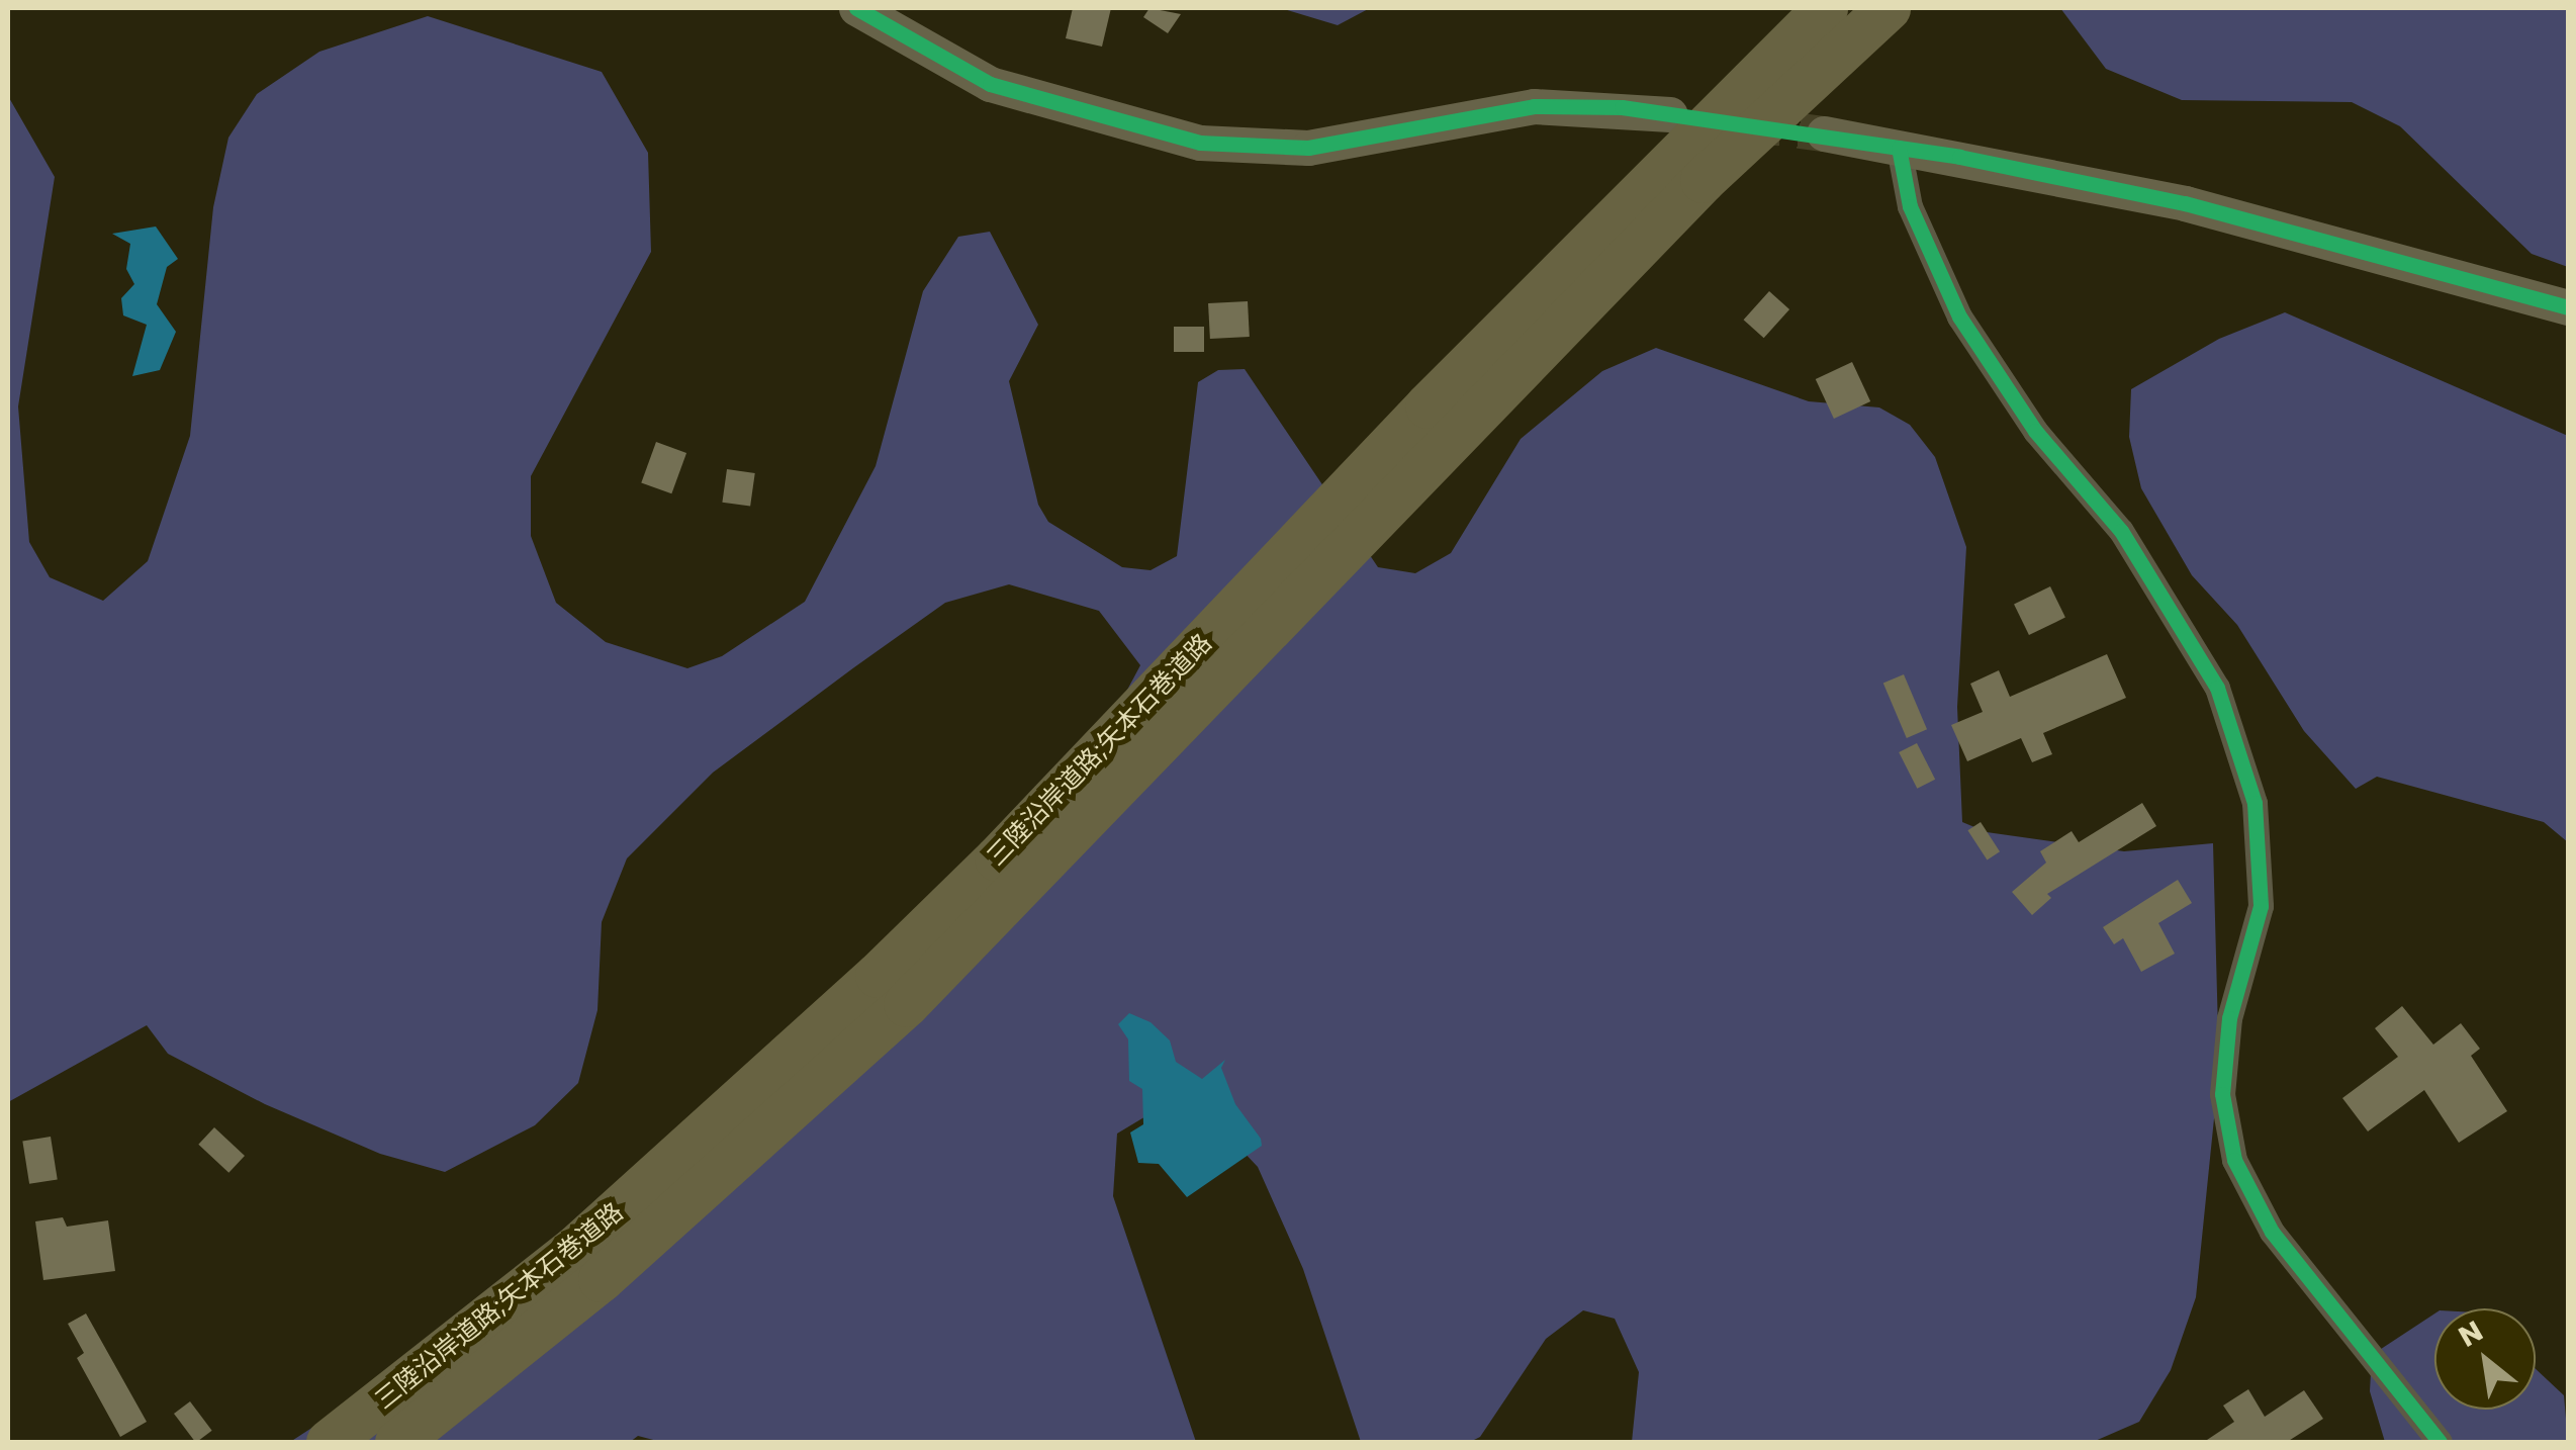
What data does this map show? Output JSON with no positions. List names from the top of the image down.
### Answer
{
  "streets": {
    "highway": ["三陸沿岸道路;矢本石巻道路"]
  },
  "north": "top left"
}
